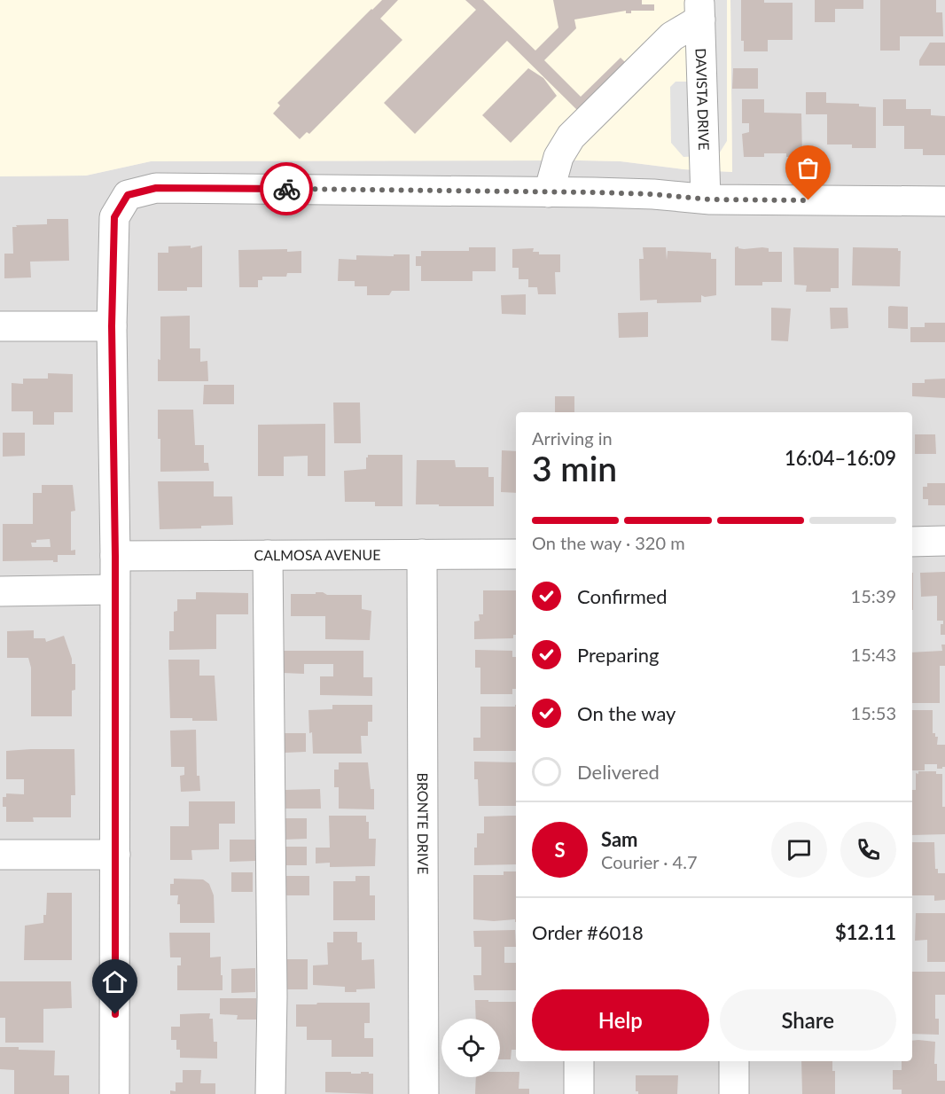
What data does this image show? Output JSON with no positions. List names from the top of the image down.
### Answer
{
  "streets": {
    "street": ["DAVISTA DRIVE", "CALMOSA AVENUE", "BRONTE DRIVE"]
  },
  "crossings": [
    ["CALMOSA AVENUE", "BRONTE DRIVE"]
  ],
  "page": {
    "heading": ["3 min", "Arriving in", "16:04–16:09"],
    "panel": [
      "Sam",
      "Courier · 4.7",
      "Order #6018",
      "$12.11"
    ],
    "bar": "On the way · 320 m",
    "list": [
      ["Confirmed", "15:39"],
      ["Preparing", "15:43"],
      ["On the way", "15:53"],
      "Delivered"
    ],
    "round": "S",
    "buttons": ["Help", "Share"]
  }
}
